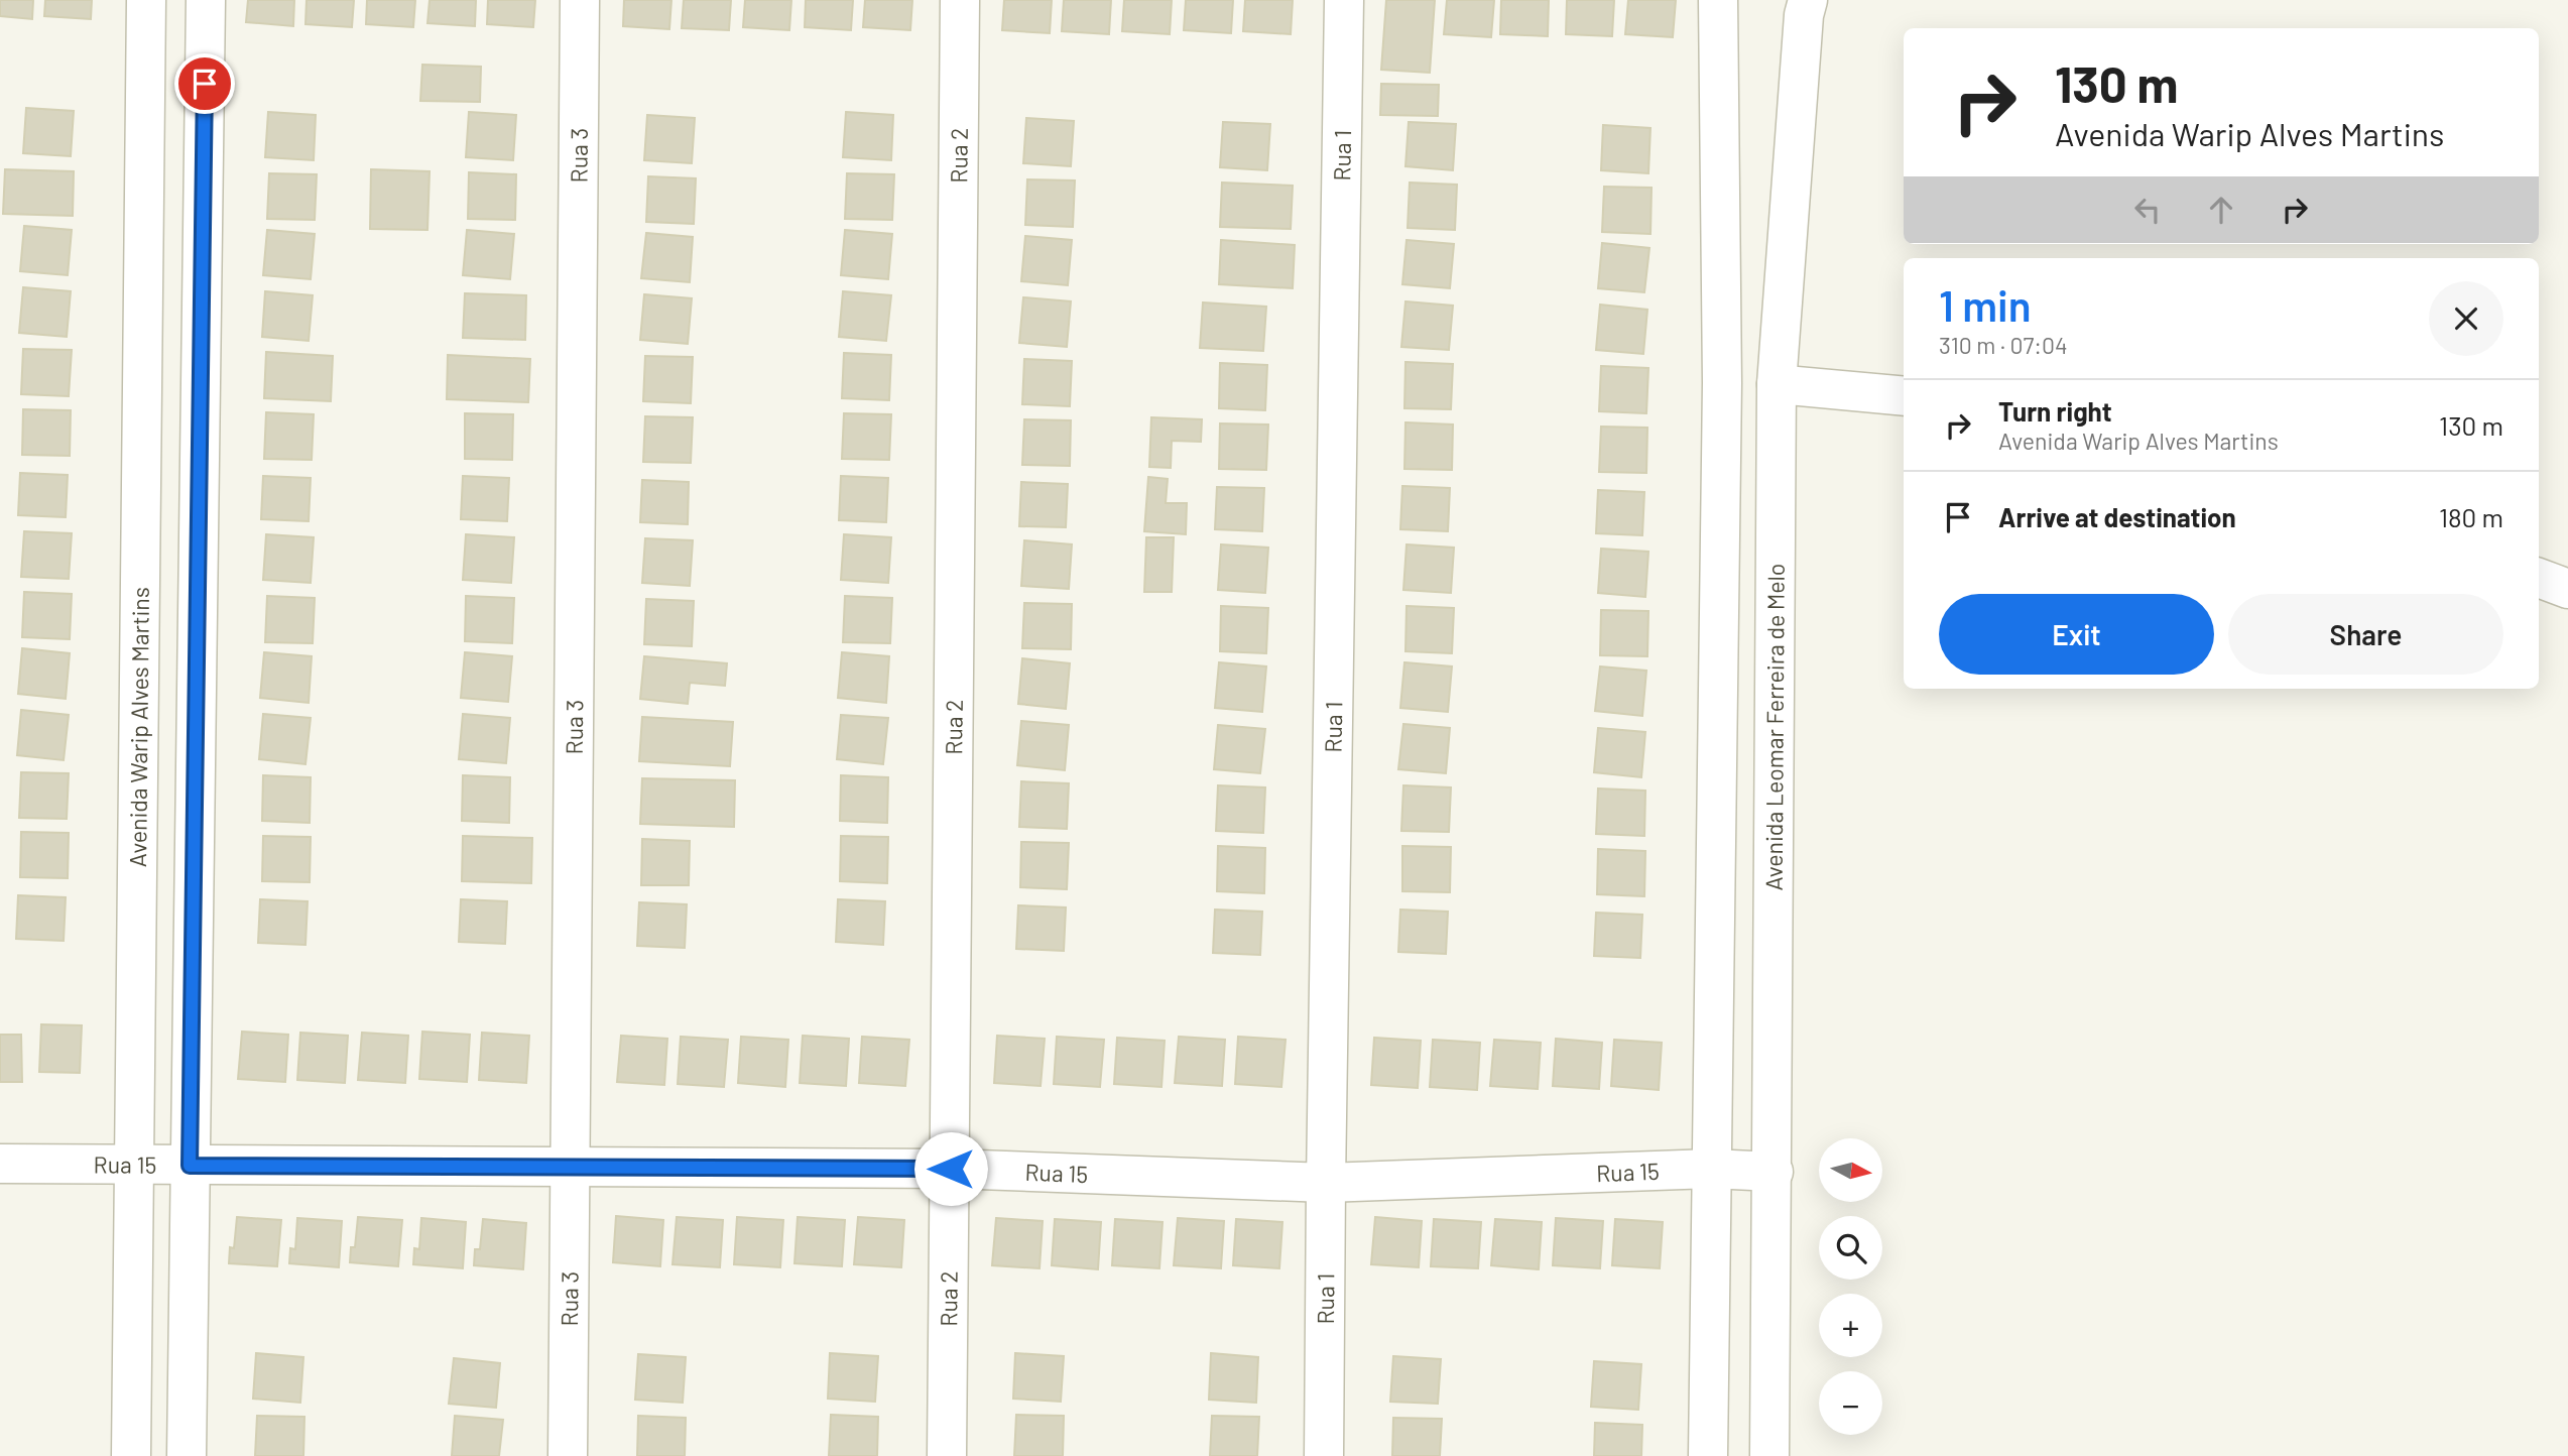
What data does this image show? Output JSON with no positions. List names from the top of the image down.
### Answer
{
  "streets": {
    "street": [
      "Rua 3",
      "Rua 2",
      "Rua 1",
      "Avenida Leomar Ferreira de Melo",
      "Avenida Warip Alves Martins",
      "Rua 15"
    ]
  },
  "crossings": [
    ["Rua 3", "Rua 15"],
    ["Rua 2", "Rua 15"],
    ["Rua 1", "Rua 15"],
    ["Avenida Leomar Ferreira de Melo", "Rua 15"],
    ["Avenida Warip Alves Martins", "Rua 15"]
  ],
  "north": "right",
  "page": {
    "turn": ["130 m", "Avenida Warip Alves Martins"],
    "heading": ["1 min", "310 m · 07:04"],
    "list": [
      {
        "name": "Turn right",
        "note": "Avenida Warip Alves Martins",
        "value": "130 m"
      },
      {
        "name": "Arrive at destination",
        "value": "180 m"
      }
    ],
    "buttons": ["Exit", "Share"],
    "map_buttons": ["+", "−"]
  }
}
